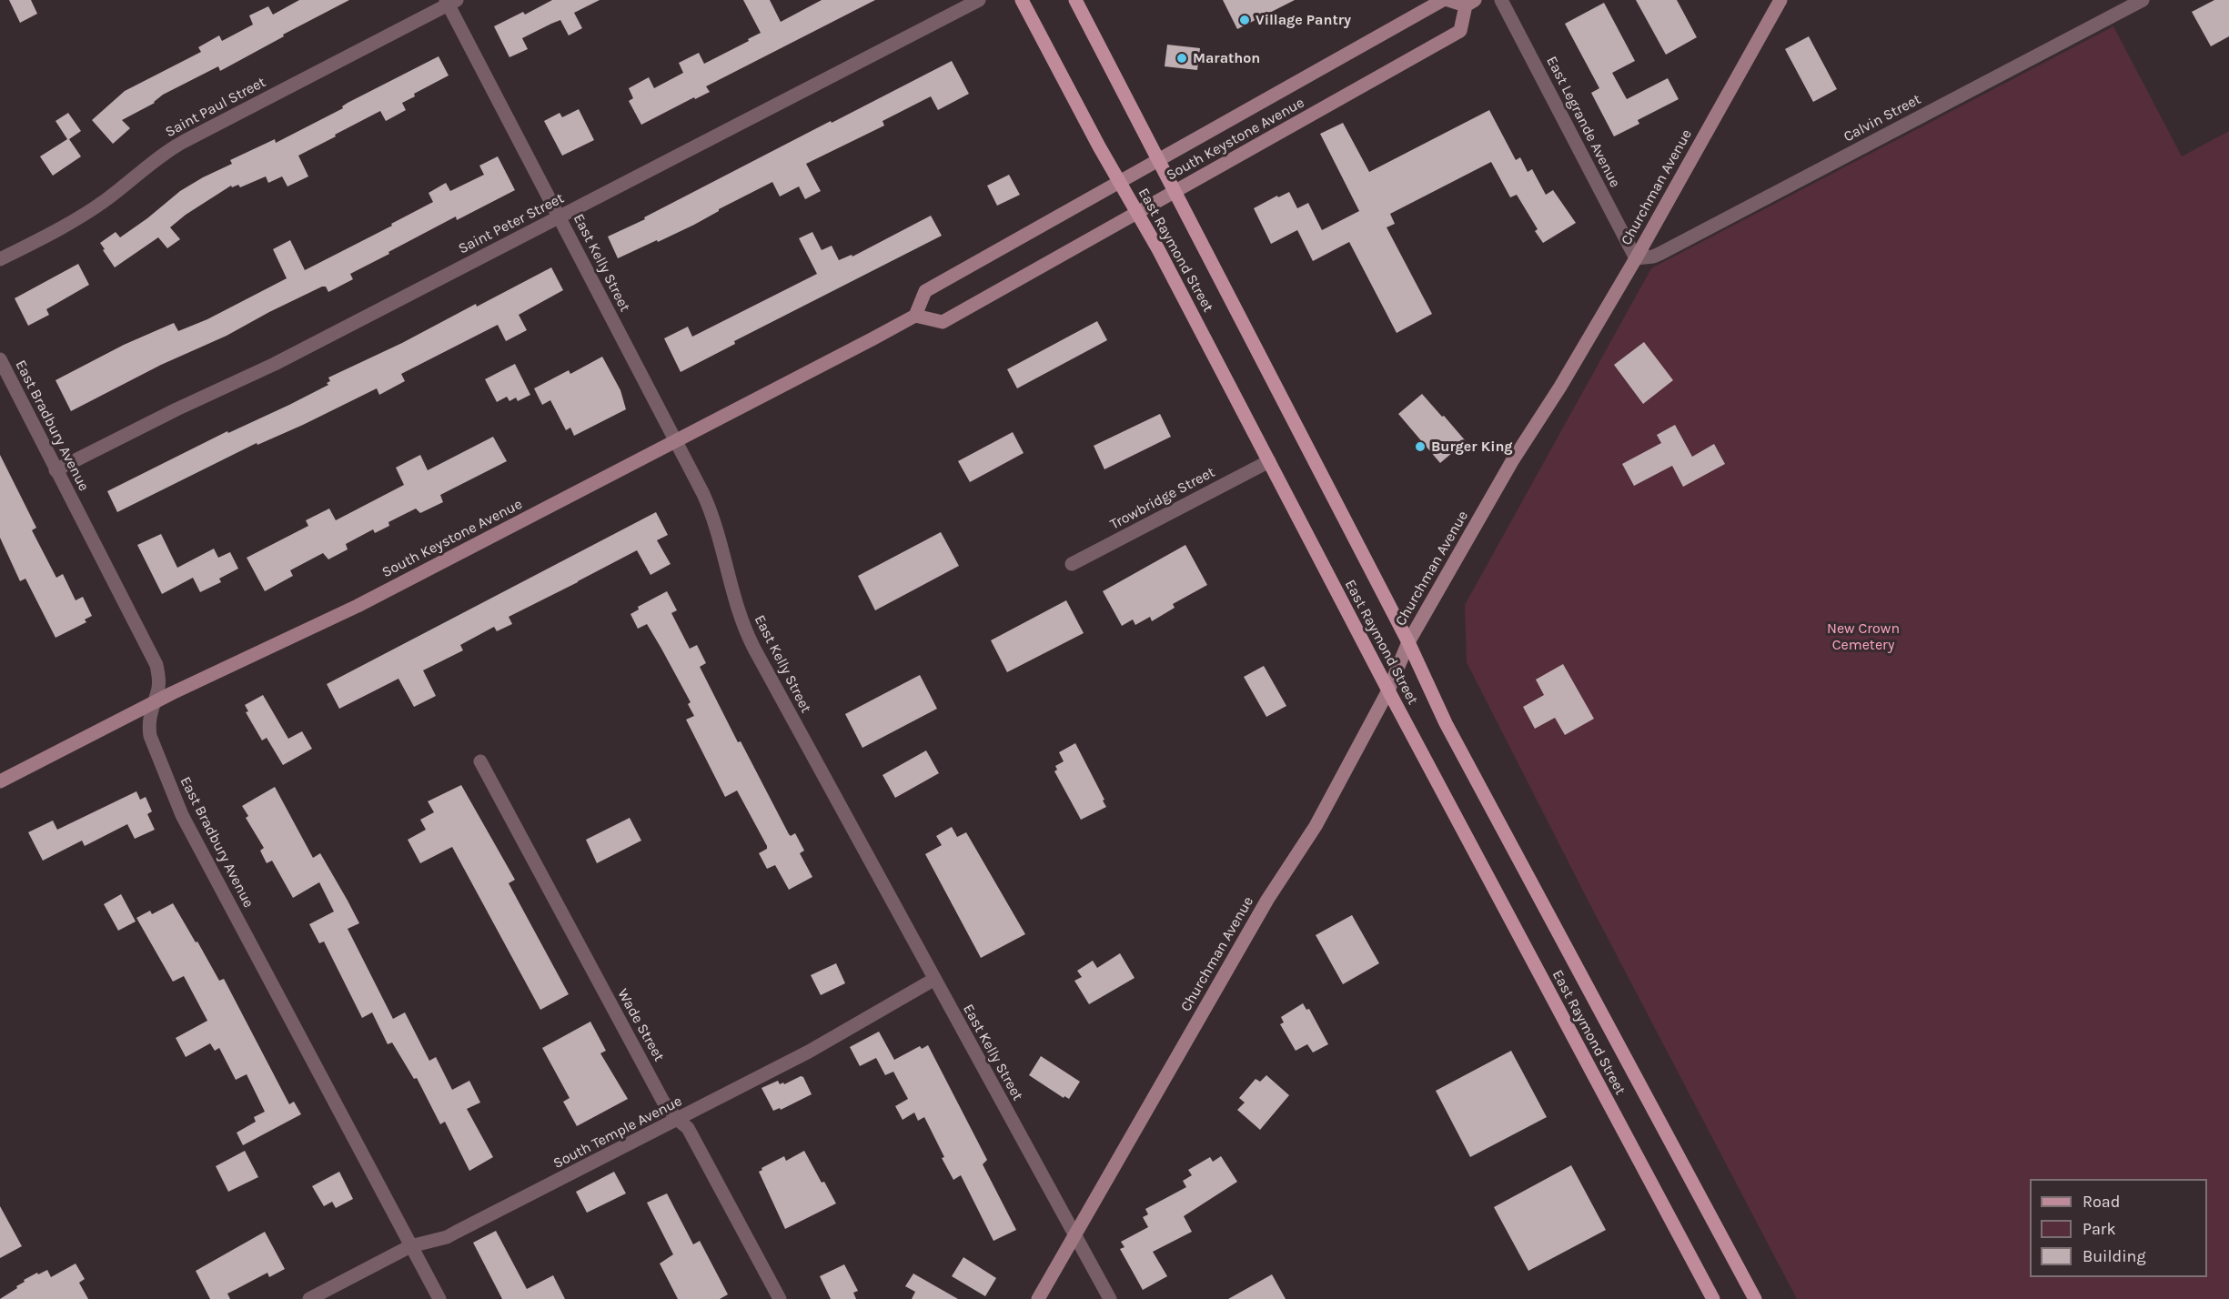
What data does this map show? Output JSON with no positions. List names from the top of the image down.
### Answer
{
  "streets": {
    "main road": ["South Keystone Avenue", "Churchman Avenue", "East Raymond Street"],
    "street": [
      "Saint Paul Street",
      "Calvin Street",
      "East Legrande Avenue",
      "Saint Peter Street",
      "East Kelly Street",
      "East Bradbury Avenue",
      "Trowbridge Street",
      "Wade Street",
      "South Temple Avenue"
    ]
  },
  "crossings": [
    ["Saint Paul Street", "East Kelly Street"],
    ["Calvin Street", "East Legrande Avenue"],
    ["Calvin Street", "Churchman Avenue"],
    ["East Legrande Avenue", "Churchman Avenue"],
    ["South Keystone Avenue", "East Raymond Street"],
    ["South Keystone Avenue", "East Kelly Street"],
    ["South Keystone Avenue", "East Bradbury Avenue"],
    ["Churchman Avenue", "East Raymond Street"],
    ["Churchman Avenue", "East Kelly Street"],
    ["Saint Peter Street", "East Kelly Street"],
    ["Saint Peter Street", "East Bradbury Avenue"],
    ["East Raymond Street", "Trowbridge Street"],
    ["East Kelly Street", "South Temple Avenue"],
    ["East Bradbury Avenue", "South Temple Avenue"],
    ["Wade Street", "South Temple Avenue"]
  ],
  "parks": ["New Crown Cemetery"],
  "places": ["Village Pantry", "Marathon", "Burger King"],
  "legend": ["Road", "Park", "Building"]
}
